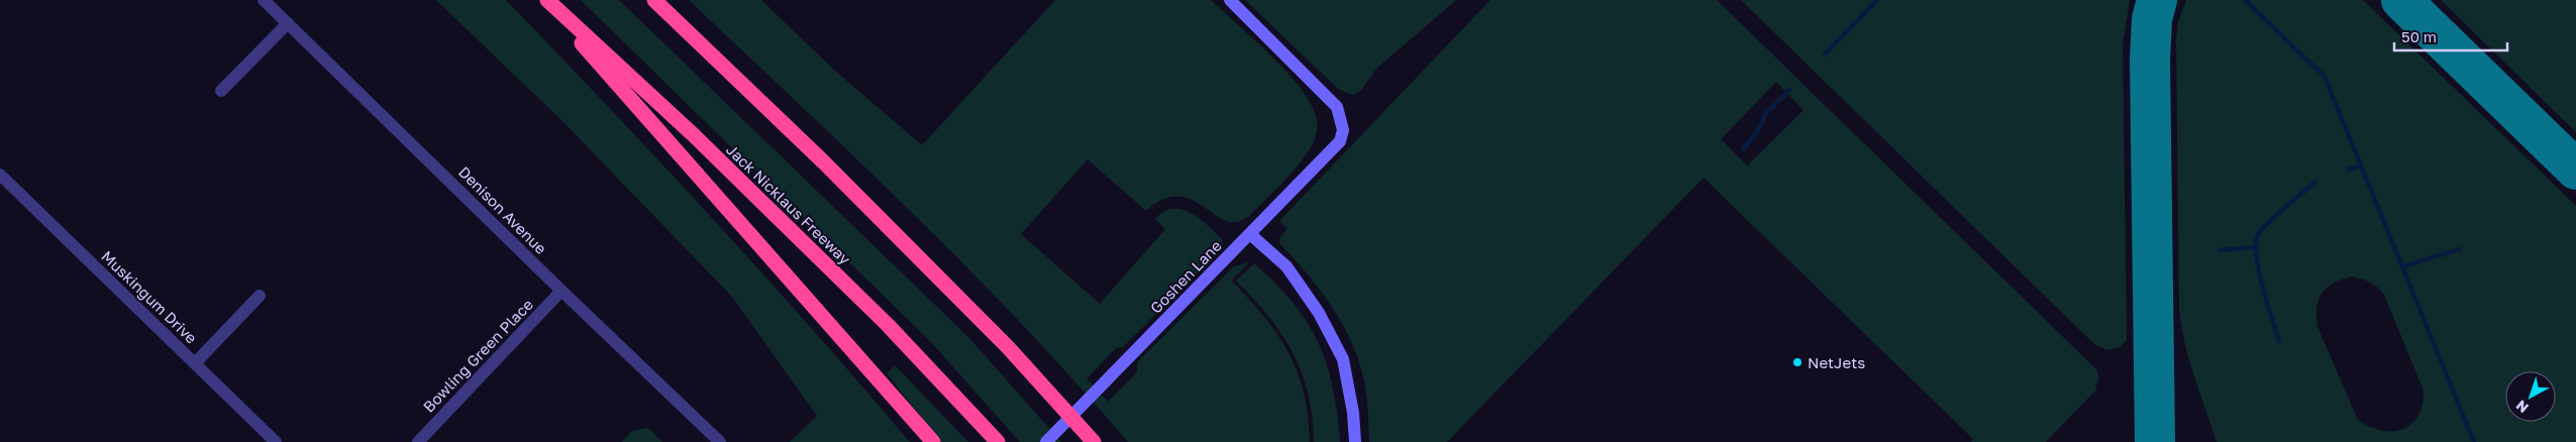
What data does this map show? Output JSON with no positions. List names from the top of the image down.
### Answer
{
  "streets": {
    "highway": ["Jack Nicklaus Freeway"],
    "street": [
      "Denison Avenue",
      "Goshen Lane",
      "Muskingum Drive",
      "Bowling Green Place"
    ]
  },
  "crossings": [
    ["Denison Avenue", "Bowling Green Place"]
  ],
  "places": ["NetJets"],
  "scale_bar": "50 m",
  "north": "bottom left"
}
